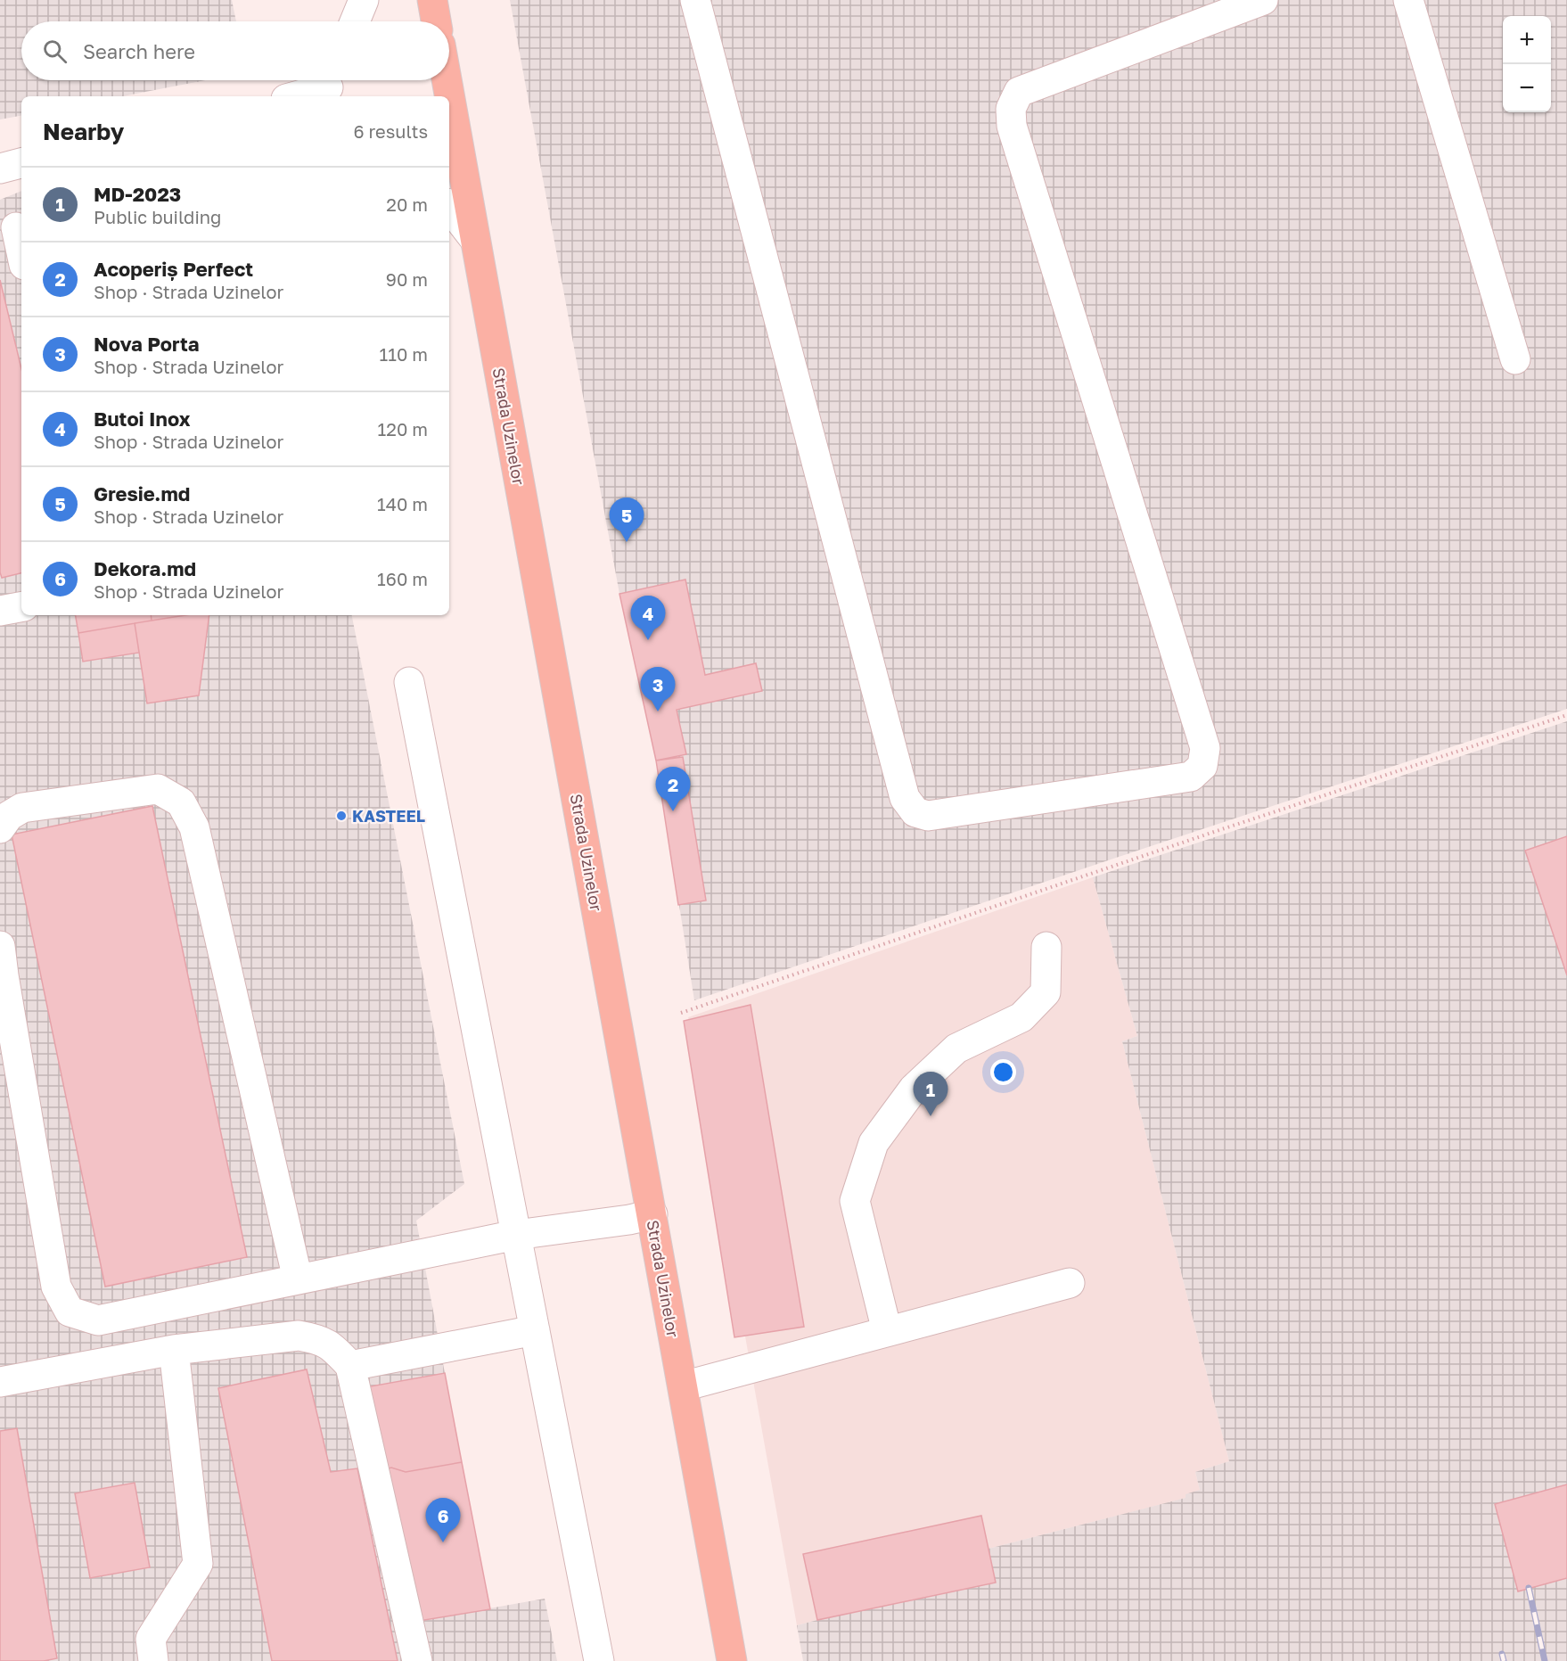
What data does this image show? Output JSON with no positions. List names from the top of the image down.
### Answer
{
  "streets": {
    "main road": ["Strada Uzinelor"]
  },
  "places": ["KASTEEL"],
  "page": {
    "map_buttons": ["+", "−"],
    "search": "Search here",
    "heading": ["Nearby", "6 results"],
    "list": [
      {
        "mark": "1",
        "name": "MD-2023",
        "note": "Public building",
        "value": "20 m"
      },
      {
        "mark": "2",
        "name": "Acoperiș Perfect",
        "note": "Shop · Strada Uzinelor",
        "value": "90 m"
      },
      {
        "mark": "3",
        "name": "Nova Porta",
        "note": "Shop · Strada Uzinelor",
        "value": "110 m"
      },
      {
        "mark": "4",
        "name": "Butoi Inox",
        "note": "Shop · Strada Uzinelor",
        "value": "120 m"
      },
      {
        "mark": "5",
        "name": "Gresie.md",
        "note": "Shop · Strada Uzinelor",
        "value": "140 m"
      },
      {
        "mark": "6",
        "name": "Dekora.md",
        "note": "Shop · Strada Uzinelor",
        "value": "160 m"
      }
    ],
    "pins": [
      "5",
      "4",
      "3",
      "2",
      "1",
      "6"
    ]
  }
}
